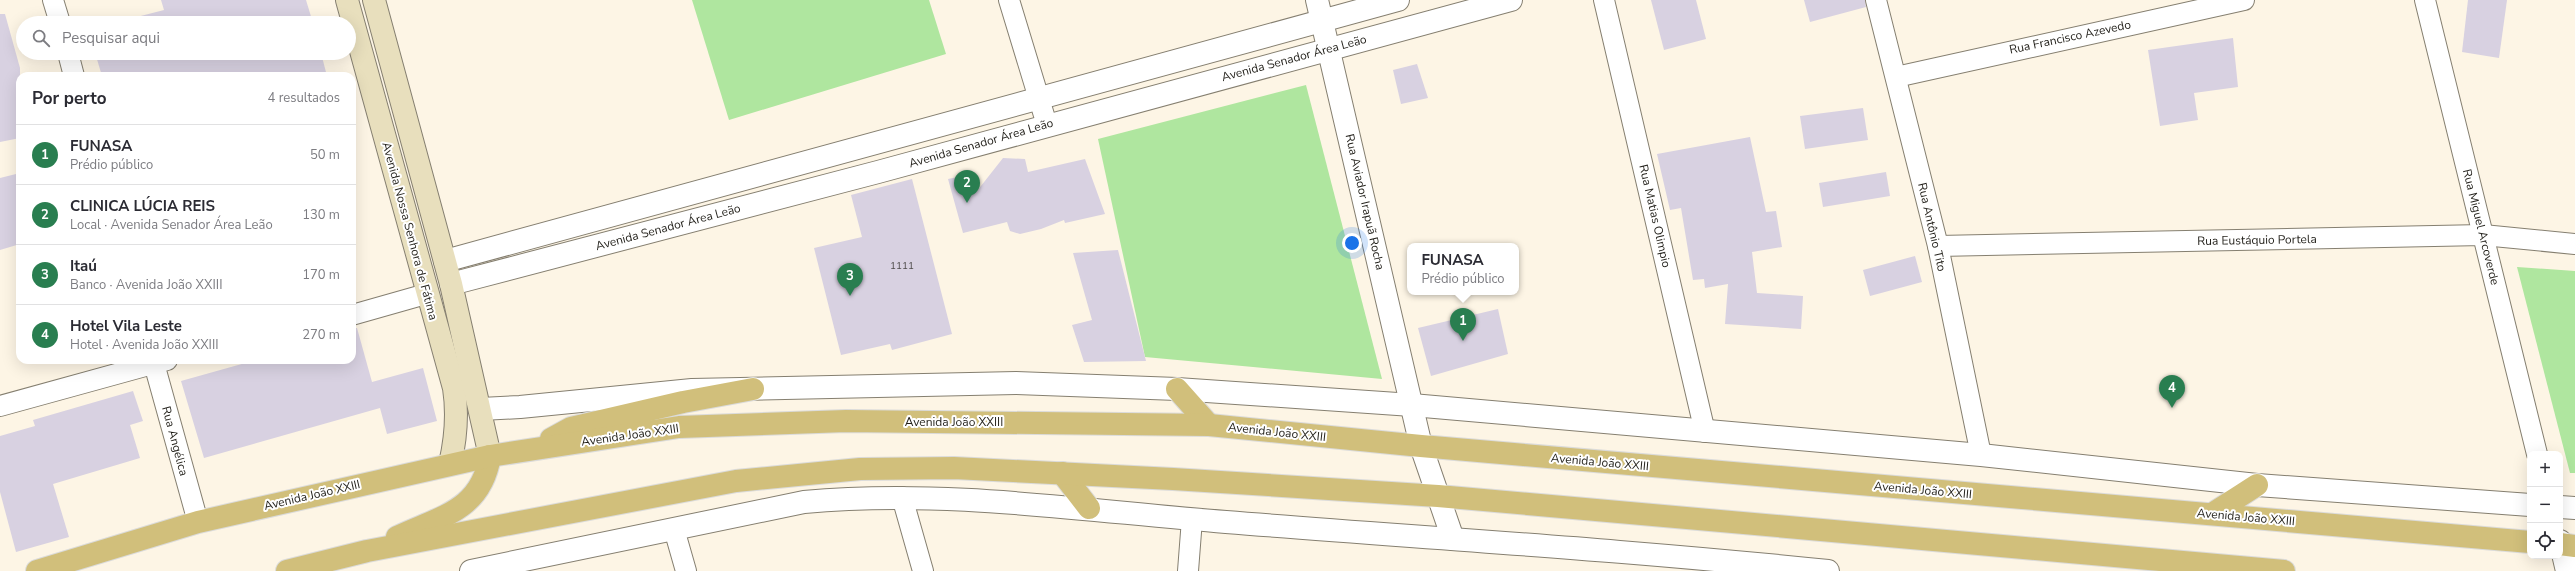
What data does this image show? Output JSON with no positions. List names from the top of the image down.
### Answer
{
  "streets": {
    "main road": ["Avenida Nossa Senhora de Fátima", "Avenida João XXIII"],
    "street": [
      "Rua Francisco Azevedo",
      "Avenida Senador Área Leão",
      "Rua Aviador Irapuã Rocha",
      "Rua Matias Olimpio",
      "Rua Antônio Tito",
      "Rua Miguel Arcoverde",
      "Rua Eustáquio Portela",
      "Rua Angélica"
    ]
  },
  "crossings": [
    ["Rua Francisco Azevedo", "Rua Antônio Tito"],
    ["Avenida Senador Área Leão", "Rua Aviador Irapuã Rocha"],
    ["Rua Aviador Irapuã Rocha", "Avenida João XXIII"],
    ["Rua Antônio Tito", "Rua Eustáquio Portela"],
    ["Rua Miguel Arcoverde", "Rua Eustáquio Portela"],
    ["Avenida Nossa Senhora de Fátima", "Avenida João XXIII"],
    ["Avenida João XXIII", "Rua Angélica"]
  ],
  "house_numbers": ["1111"],
  "page": {
    "search": "Pesquisar aqui",
    "heading": ["Por perto", "4 resultados"],
    "list": [
      {
        "mark": "1",
        "name": "FUNASA",
        "note": "Prédio público",
        "value": "50 m"
      },
      {
        "mark": "2",
        "name": "CLINICA LÚCIA REIS",
        "note": "Local · Avenida Senador Área Leão",
        "value": "130 m"
      },
      {
        "mark": "3",
        "name": "Itaú",
        "note": "Banco · Avenida João XXIII",
        "value": "170 m"
      },
      {
        "mark": "4",
        "name": "Hotel Vila Leste",
        "note": "Hotel · Avenida João XXIII",
        "value": "270 m"
      }
    ],
    "pins": [
      "2",
      "3",
      "1",
      "4"
    ],
    "popup": ["FUNASA", "Prédio público"],
    "map_buttons": ["+", "−"]
  }
}
